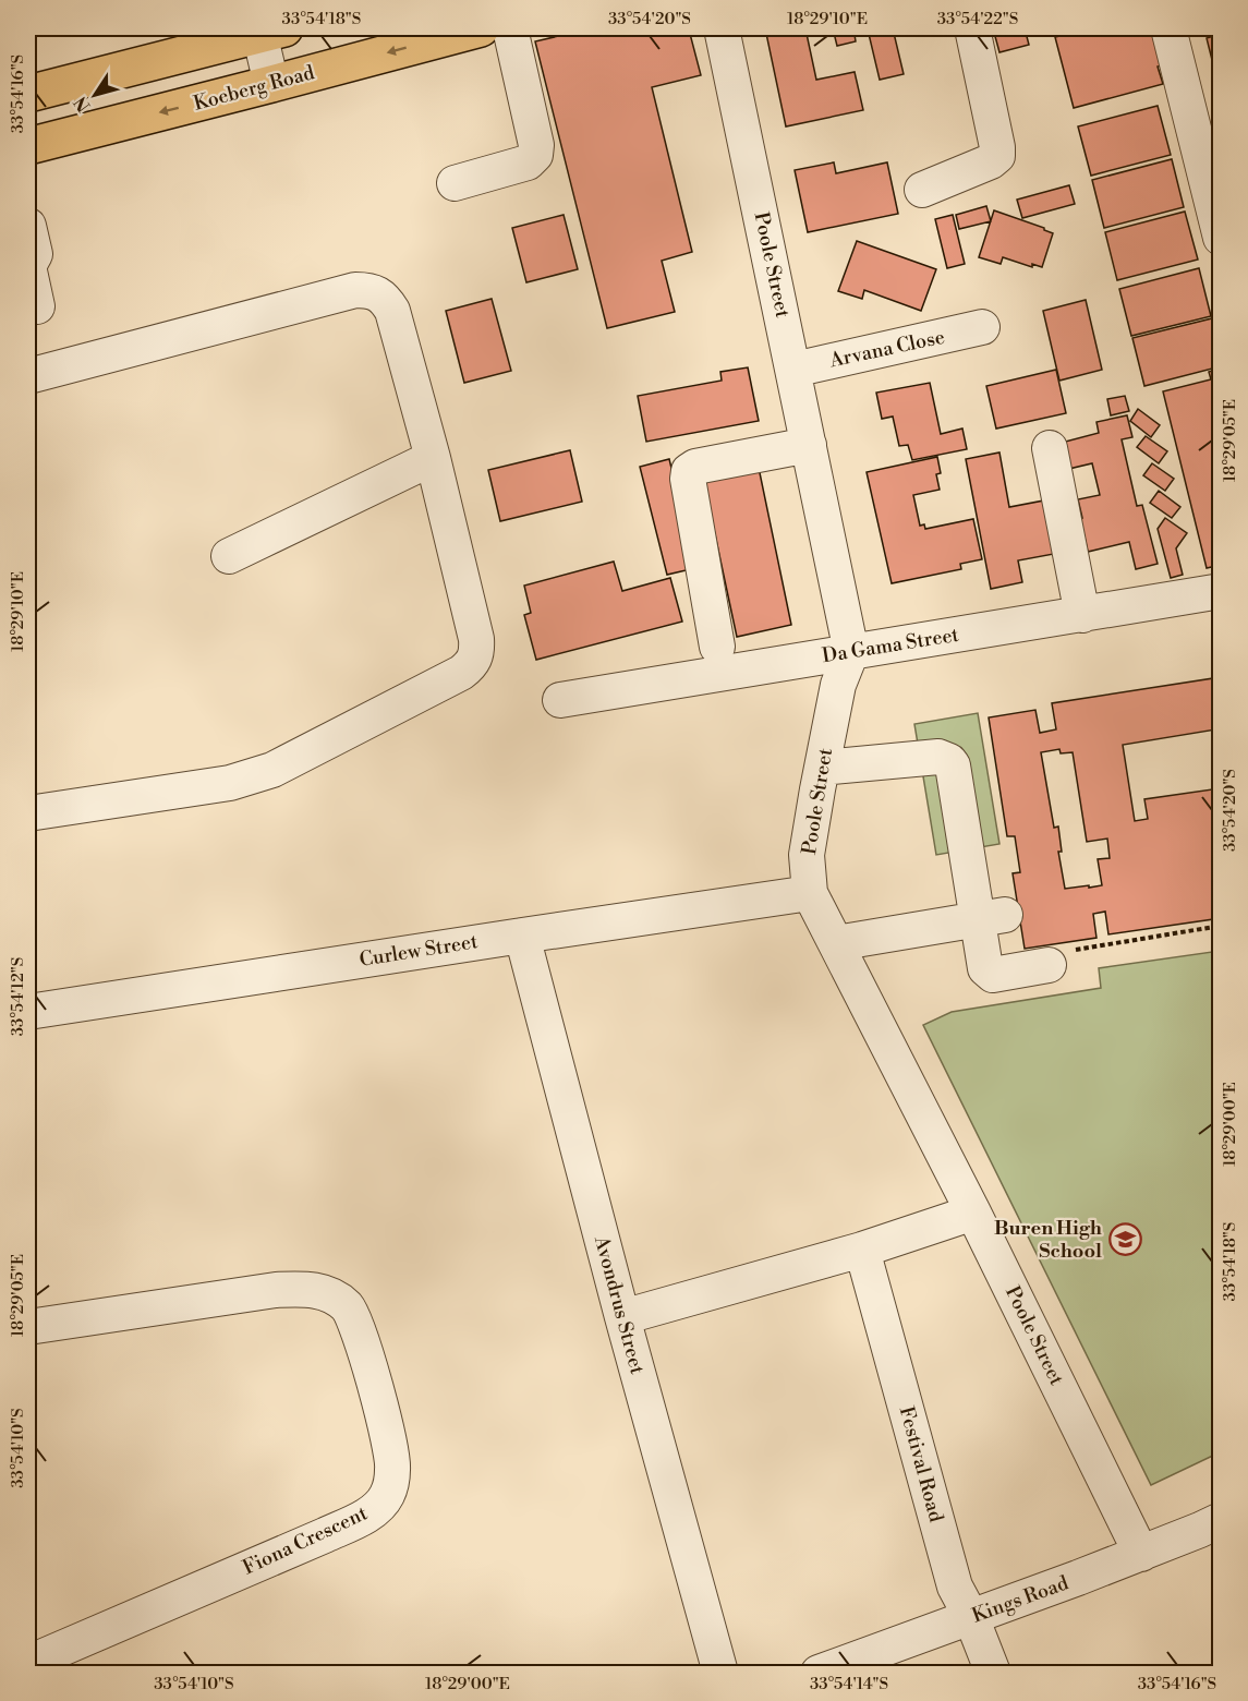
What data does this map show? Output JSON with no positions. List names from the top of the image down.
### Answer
{
  "streets": {
    "main road": ["Koeberg Road"],
    "street": [
      "Poole Street",
      "Arvana Close",
      "Da Gama Street",
      "Curlew Street",
      "Avondrus Street",
      "Festival Road",
      "Fiona Crescent",
      "Kings Road"
    ]
  },
  "crossings": [
    ["Poole Street", "Arvana Close"],
    ["Poole Street", "Da Gama Street"],
    ["Poole Street", "Curlew Street"],
    ["Poole Street", "Kings Road"],
    ["Curlew Street", "Avondrus Street"],
    ["Festival Road", "Kings Road"]
  ],
  "places": {
    "school or university": ["Buren High School"]
  },
  "north": "bottom left",
  "coordinates": [
    "33°54'18\"S",
    "33°54'20\"S",
    "18°29'10\"E",
    "33°54'22\"S",
    "33°54'16\"S",
    "18°29'05\"E",
    "33°54'12\"S",
    "18°29'00\"E",
    "33°54'10\"S",
    "33°54'14\"S"
  ]
}
